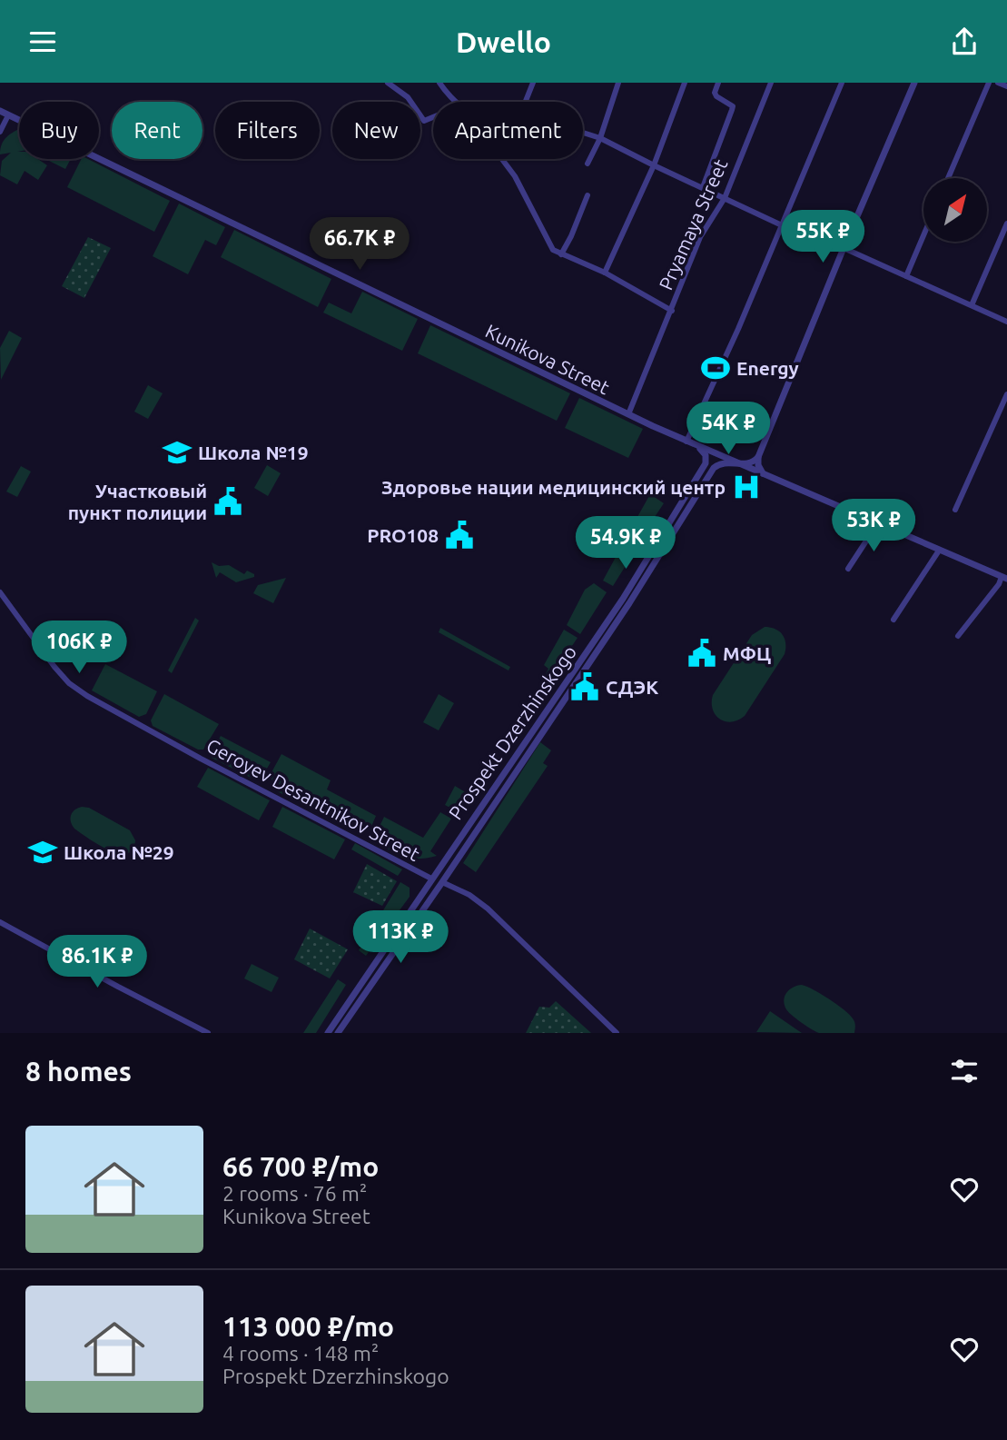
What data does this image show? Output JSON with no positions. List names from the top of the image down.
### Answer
{
  "streets": {
    "street": ["Pryamaya Street", "Prospekt Dzerzhinskogo", "Geroyev Desantnikov Street"]
  },
  "crossings": [
    ["Prospekt Dzerzhinskogo", "Geroyev Desantnikov Street"]
  ],
  "places": {
    "sports": ["Energy"],
    "school or university": ["Школа №19", "Школа №29"],
    "hospital": ["Здоровье нации медицинский центр"],
    "public building": [
      "Участковый пункт полиции",
      "PRO108",
      "МФЦ",
      "СДЭК"
    ]
  },
  "north": "top right",
  "page": {
    "header": "Dwello",
    "chip": [
      "Buy",
      "Rent",
      "Filters",
      "New",
      "Apartment"
    ],
    "price": [
      "55K ₽",
      "66.7K ₽",
      "54K ₽",
      "53K ₽",
      "54.9K ₽",
      "106K ₽",
      "113K ₽",
      "86.1K ₽"
    ],
    "heading": "8 homes",
    "list": [
      {
        "name": "66 700 ₽/mo",
        "note": "2 rooms · 76 m² · Kunikova Street"
      },
      {
        "name": "113 000 ₽/mo",
        "note": "4 rooms · 148 m² · Prospekt Dzerzhinskogo"
      }
    ]
  }
}
